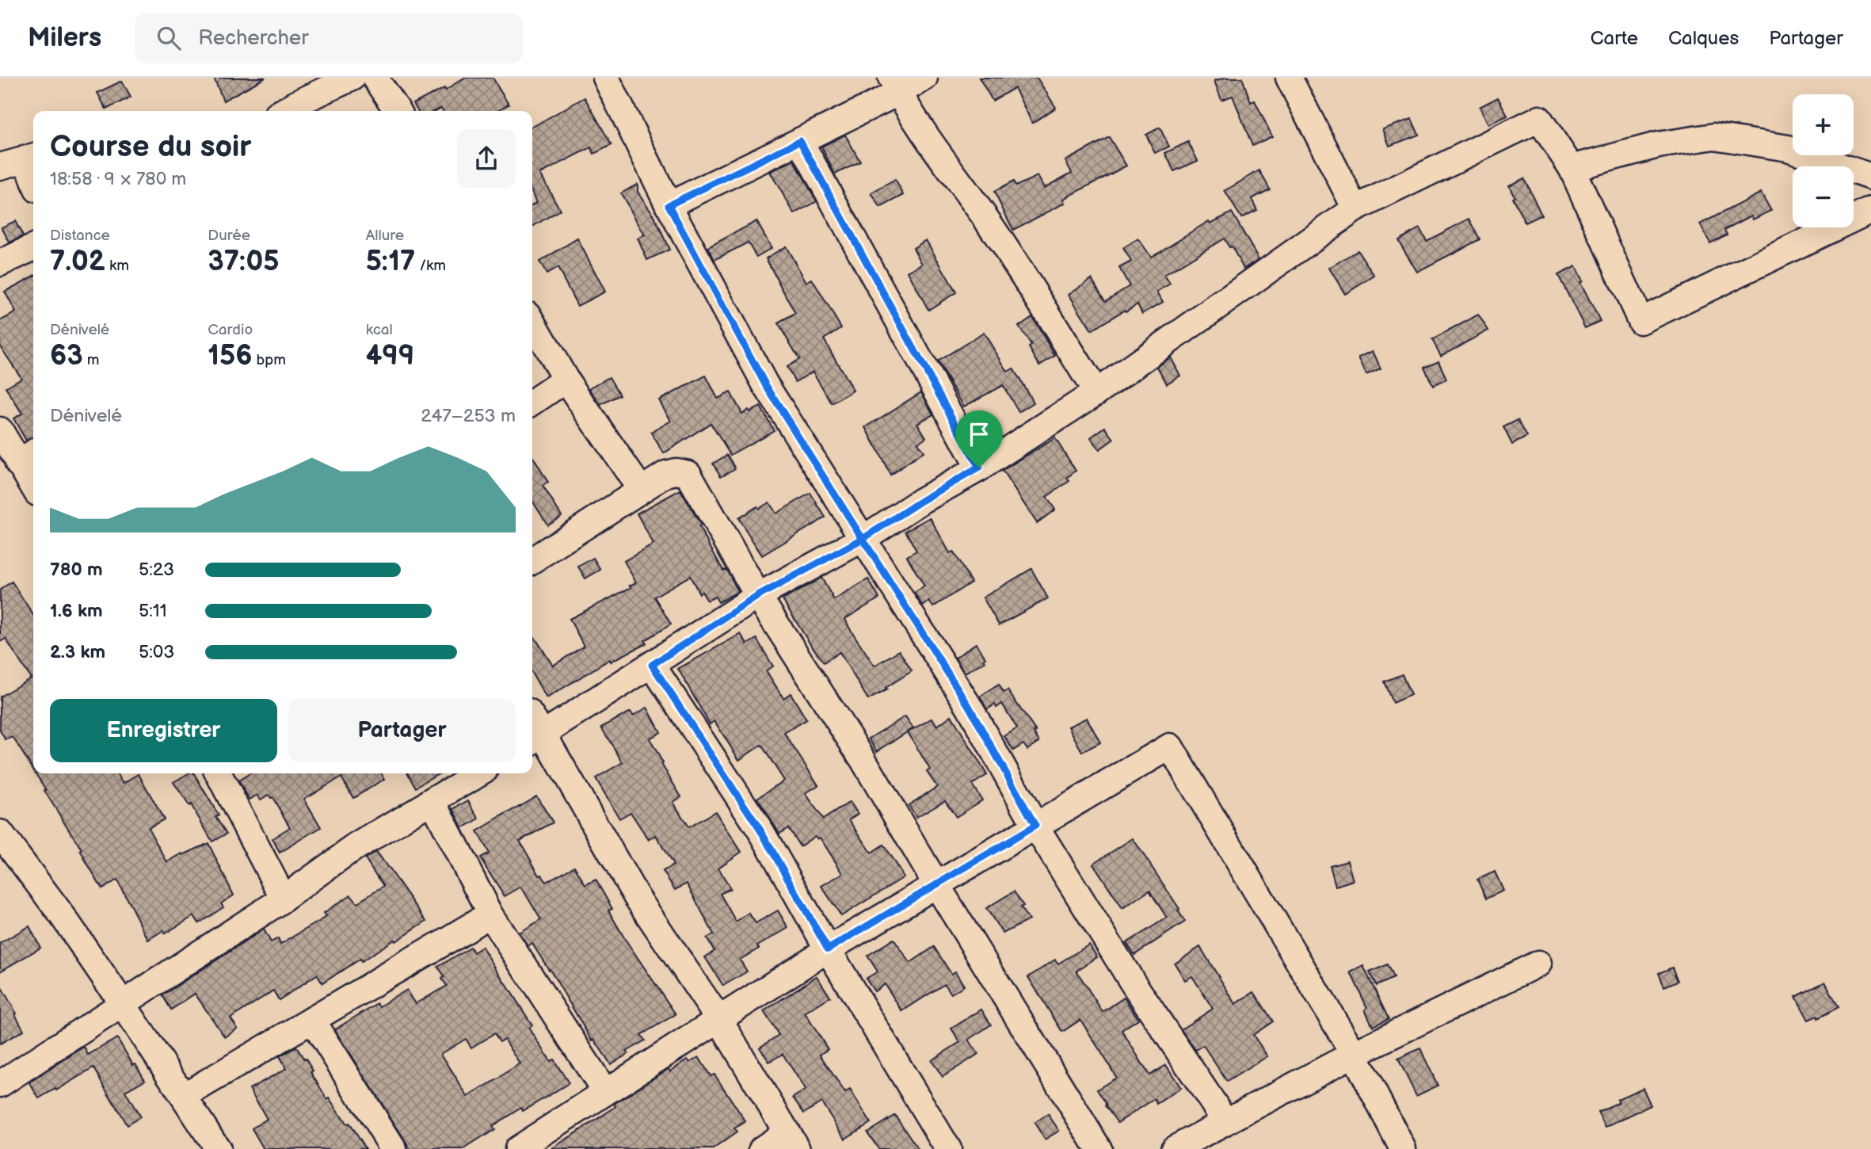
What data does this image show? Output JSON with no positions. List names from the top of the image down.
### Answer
{
  "page": {
    "header": "Milers",
    "search": "Rechercher",
    "nav": ["Carte", "Calques", "Partager"],
    "map_buttons": ["+", "−"],
    "heading": ["Course du soir", "18:58 · 9 × 780 m"],
    "stats": [
      ["Distance", "7.02 km"],
      ["Durée", "37:05"],
      ["Allure", "5:17 /km"],
      ["Dénivelé", "63 m"],
      ["Cardio", "156 bpm"],
      ["kcal", "499"]
    ],
    "chart": ["Dénivelé", "247–253 m"],
    "list": [
      {
        "name": "780 m",
        "note": "5:23"
      },
      {
        "name": "1.6 km",
        "note": "5:11"
      },
      {
        "name": "2.3 km",
        "note": "5:03"
      }
    ],
    "buttons": ["Enregistrer", "Partager"]
  }
}
